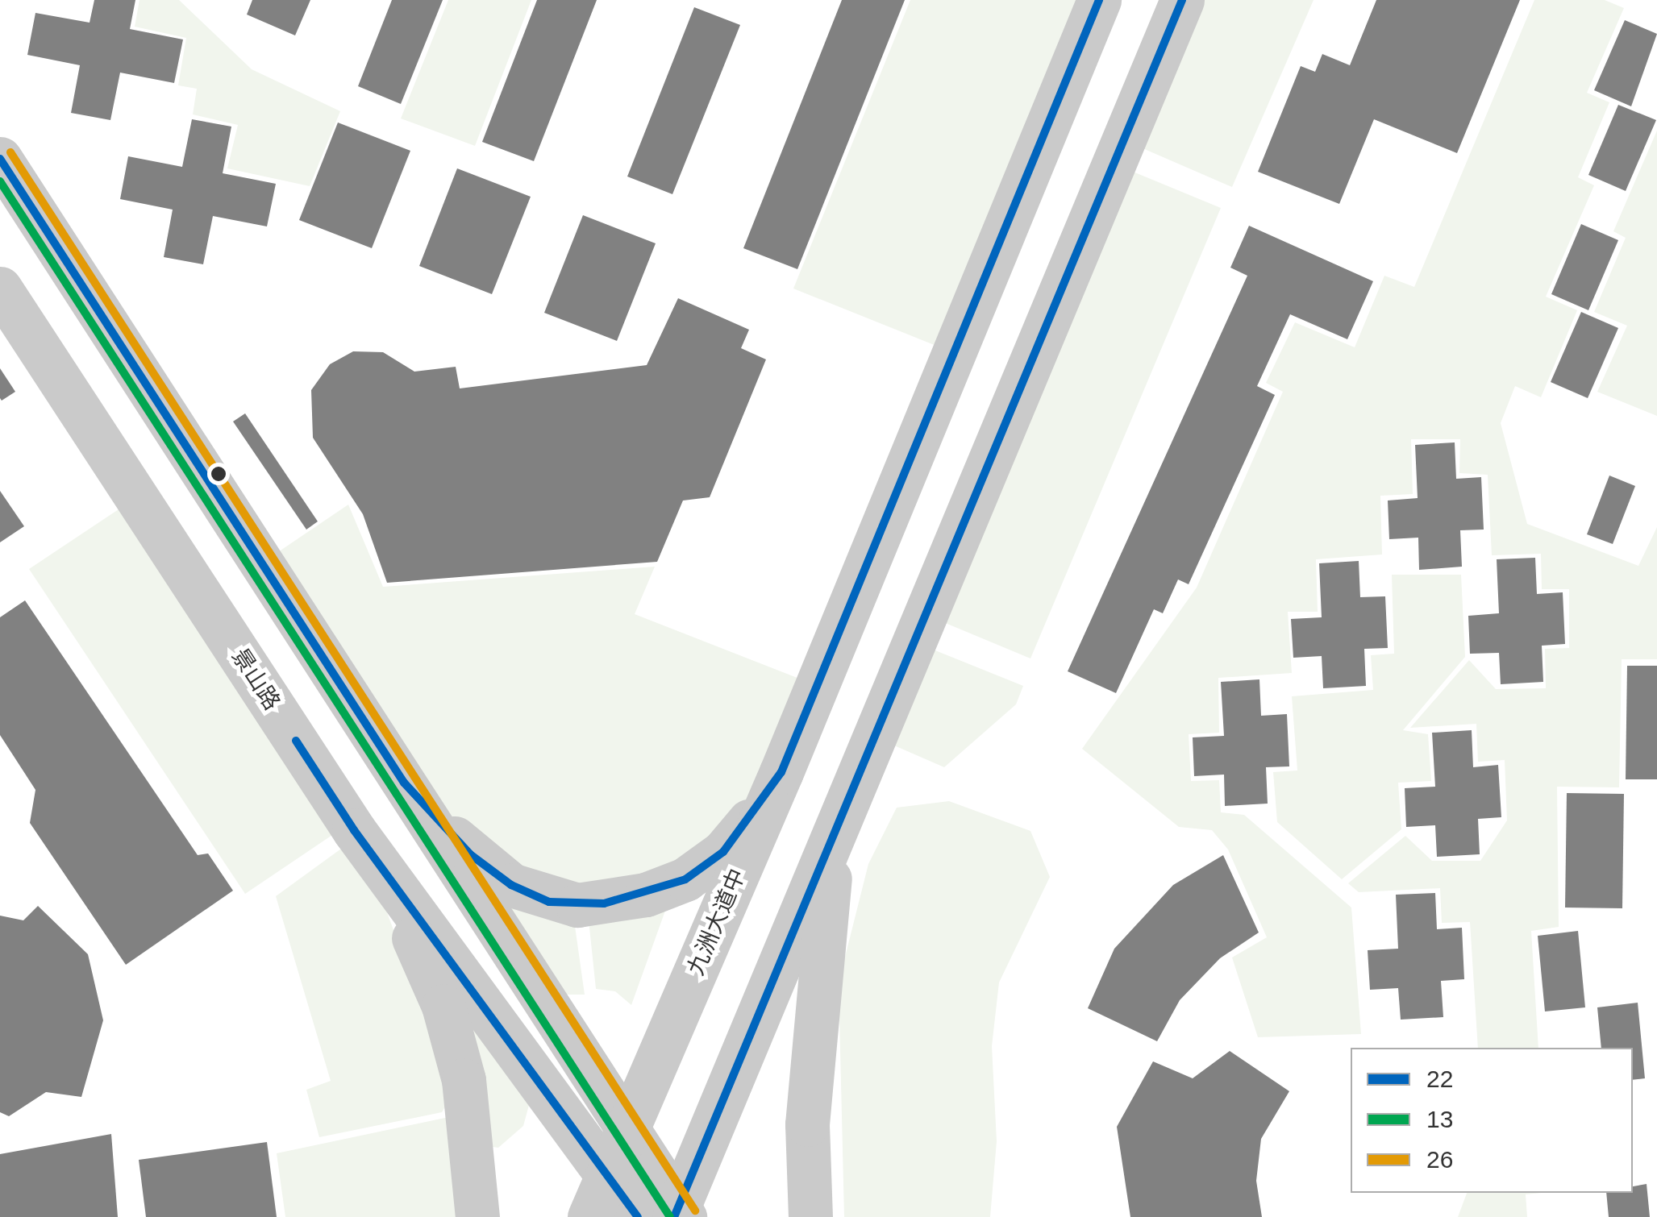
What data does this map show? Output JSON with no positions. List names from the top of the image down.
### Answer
{
  "streets": {
    "main road": ["景山路", "九洲大道中"]
  },
  "crossings": [
    ["景山路", "九洲大道中"]
  ],
  "lines": ["transit line 22", "transit line 26", "transit line 13"],
  "legend": ["22", "13", "26"]
}
